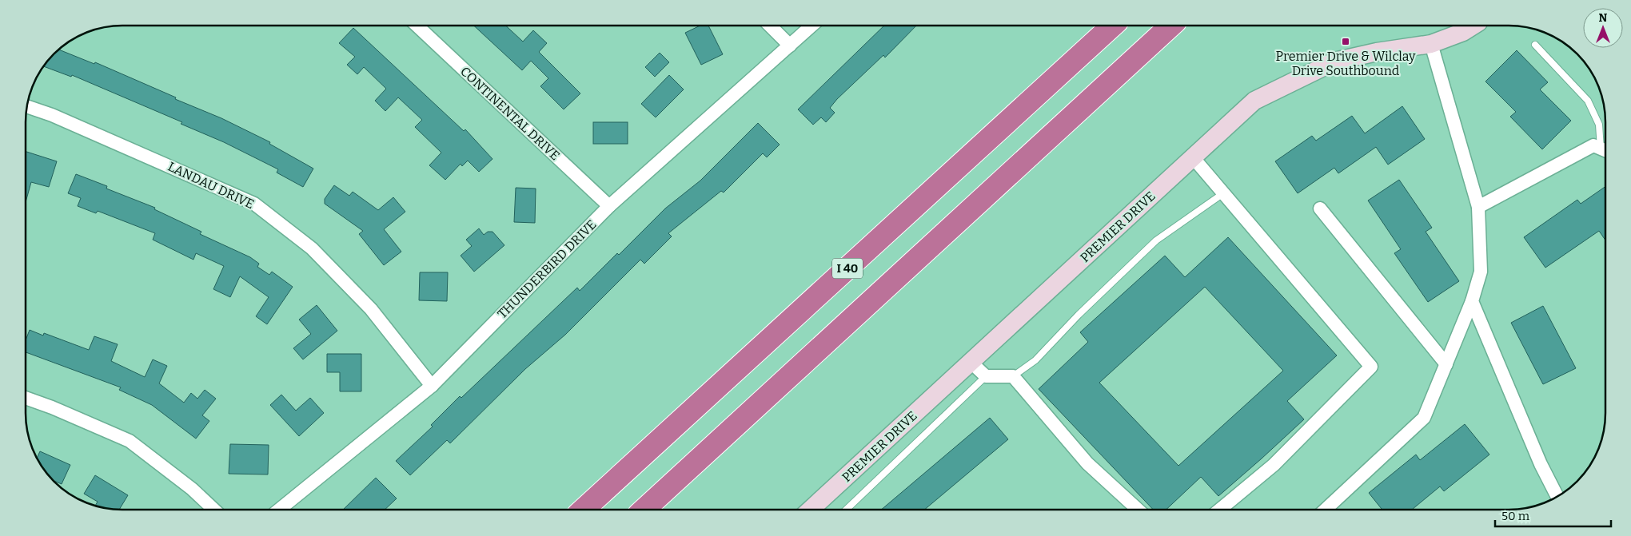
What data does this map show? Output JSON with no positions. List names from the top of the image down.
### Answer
{
  "streets": {
    "highway": ["I 40"],
    "street": [
      "CONTINENTAL DRIVE",
      "LANDAU DRIVE",
      "PREMIER DRIVE",
      "THUNDERBIRD DRIVE"
    ]
  },
  "crossings": [
    ["CONTINENTAL DRIVE", "THUNDERBIRD DRIVE"],
    ["LANDAU DRIVE", "THUNDERBIRD DRIVE"]
  ],
  "places": {
    "transit": ["Premier Drive & Wilclay Drive Southbound"]
  },
  "scale_bar": "50 m",
  "north": "top"
}
